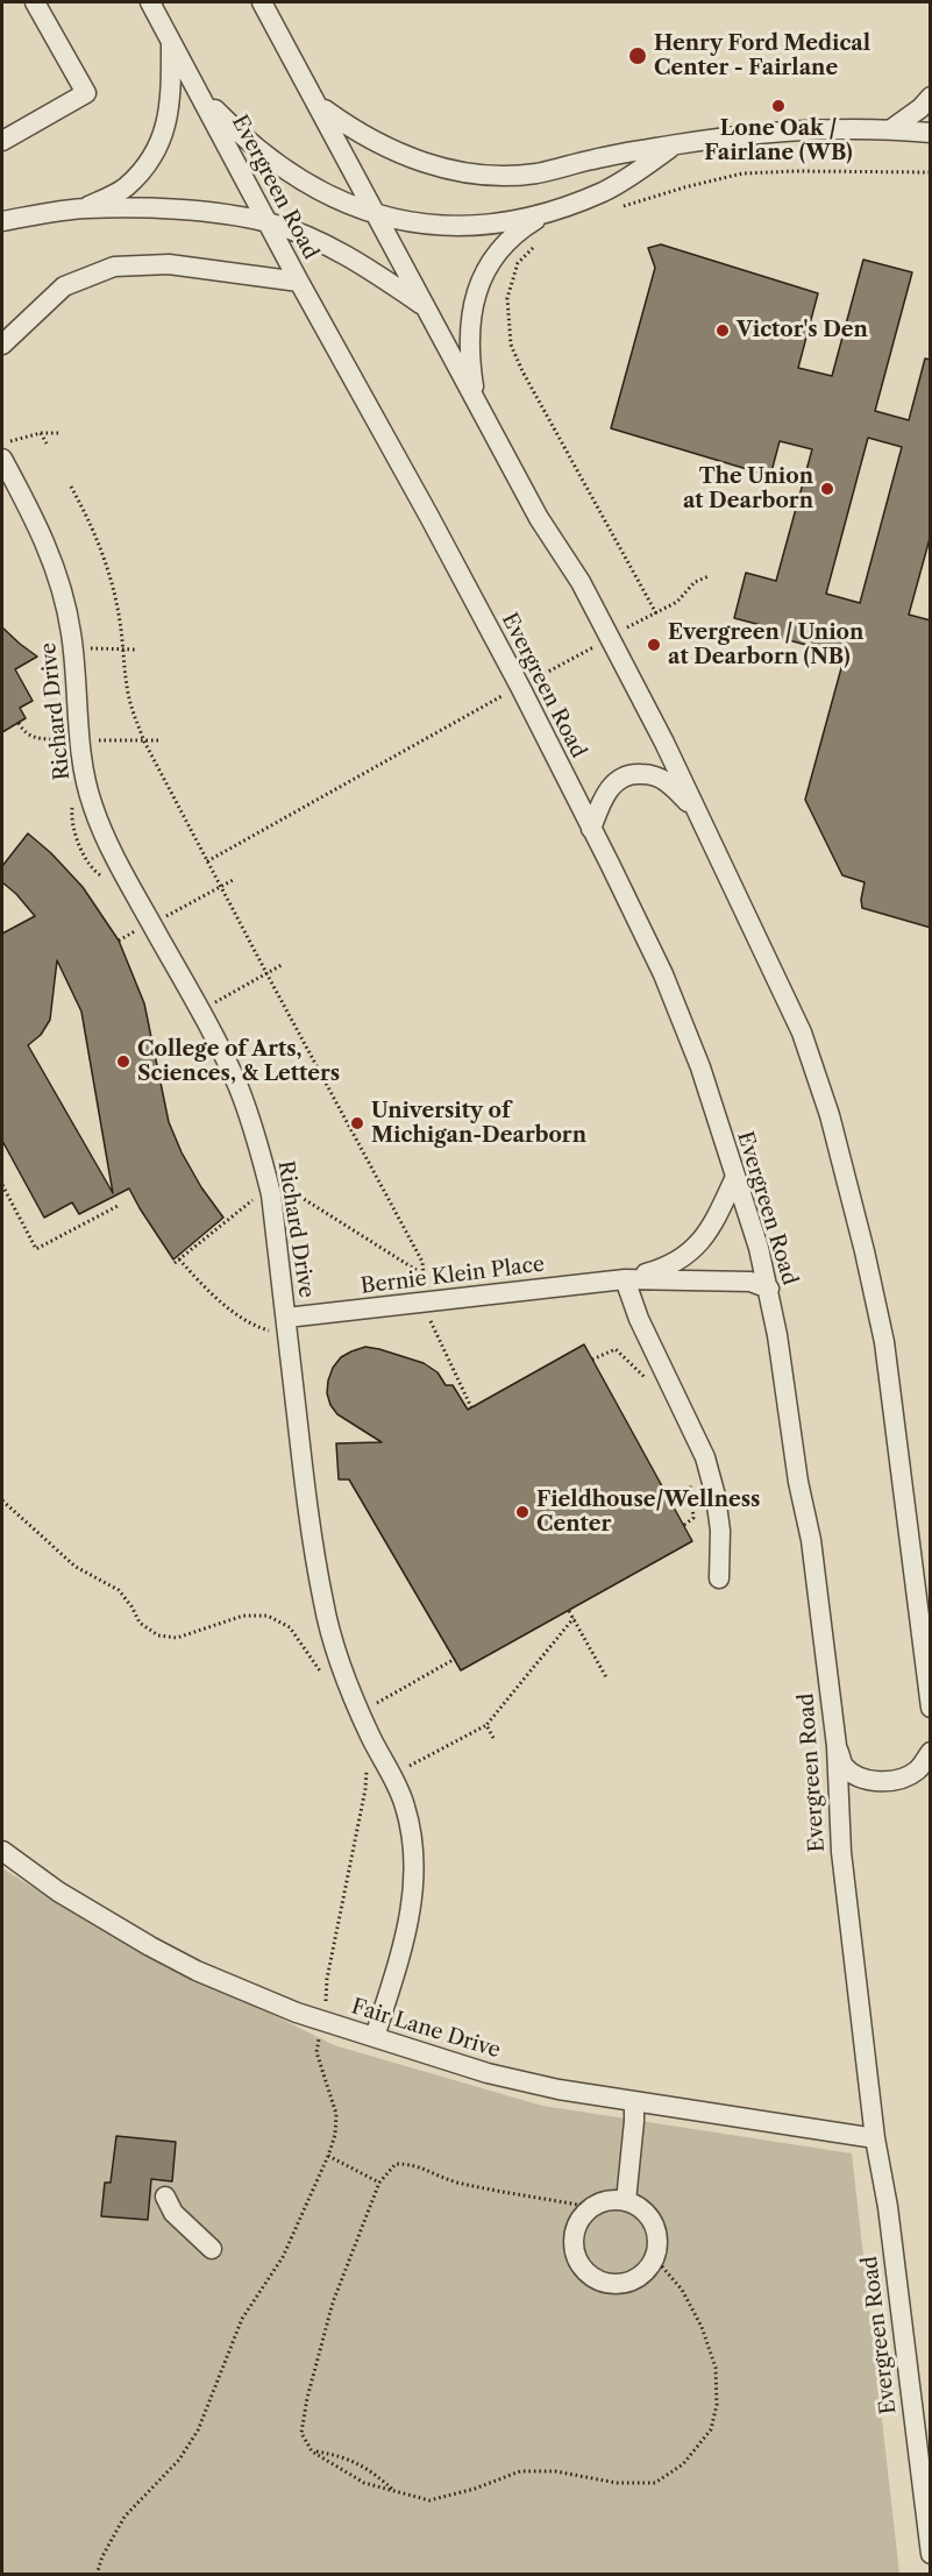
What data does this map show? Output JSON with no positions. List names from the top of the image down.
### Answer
{
  "streets": {
    "street": [
      "Evergreen Road",
      "Richard Drive",
      "Bernie Klein Place",
      "Fair Lane Drive"
    ]
  },
  "crossings": [
    ["Evergreen Road", "Bernie Klein Place"],
    ["Evergreen Road", "Fair Lane Drive"],
    ["Richard Drive", "Bernie Klein Place"],
    ["Richard Drive", "Fair Lane Drive"]
  ],
  "places": [
    "Henry Ford Medical Center - Fairlane",
    "Lone Oak / Fairlane (WB)",
    "Victor's Den",
    "The Union at Dearborn",
    "Evergreen / Union at Dearborn (NB)",
    "College of Arts, Sciences, & Letters",
    "University of Michigan-Dearborn",
    "Fieldhouse/Wellness Center"
  ]
}
